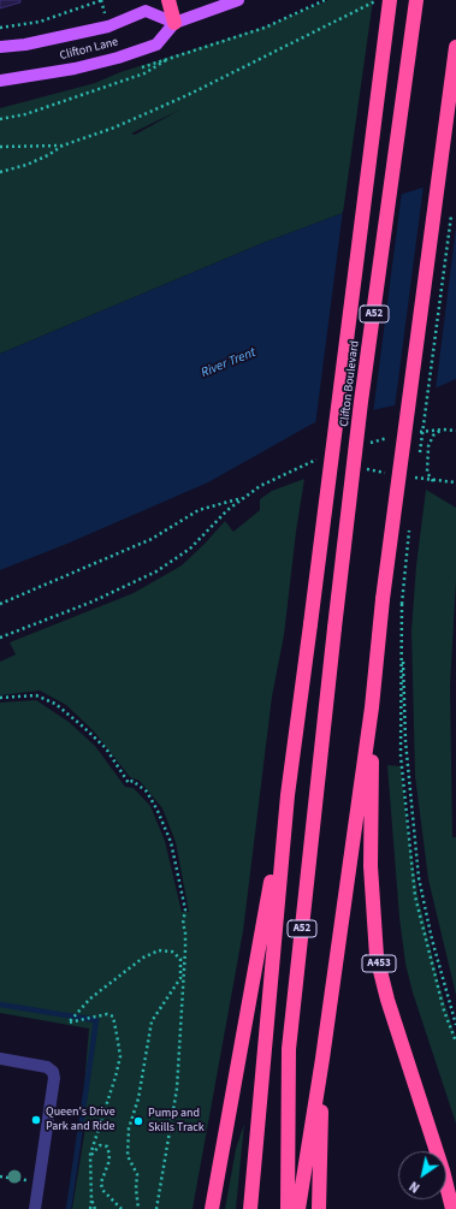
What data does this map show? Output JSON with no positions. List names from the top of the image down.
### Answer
{
  "streets": {
    "highway": ["A52", "Clifton Boulevard", "A453"],
    "main road": ["Clifton Lane"]
  },
  "crossings": [
    ["A52", "Clifton Boulevard"]
  ],
  "water": ["River Trent"],
  "places": ["Queen's Drive Park and Ride", "Pump and Skills Track"],
  "north": "bottom left"
}
